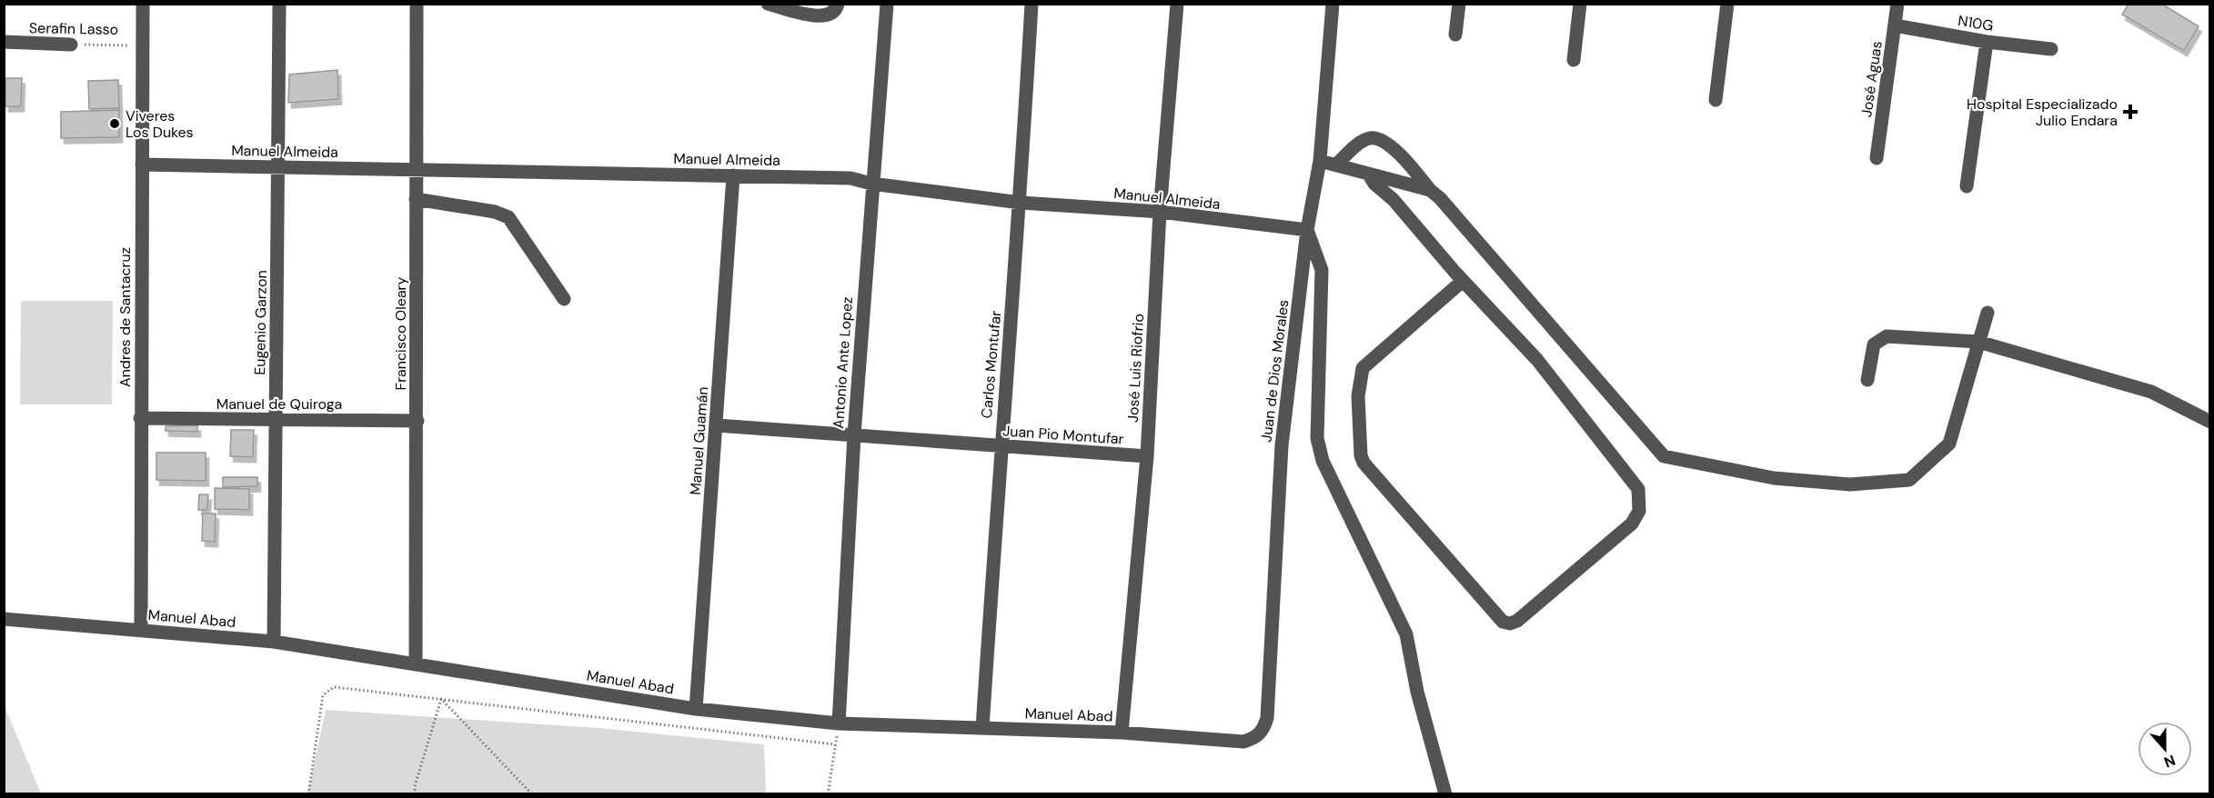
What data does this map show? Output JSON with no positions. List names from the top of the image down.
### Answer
{
  "streets": {
    "street": [
      "N10G",
      "Serafin Lasso",
      "José Aguas",
      "Manuel Almeida",
      "Andres de Santacruz",
      "Eugenio Garzon",
      "Francisco Oleary",
      "Antonio Ante Lopez",
      "Carlos Montufar",
      "José Luis Riofrio",
      "Juan de Dios Morales",
      "Manuel de Quiroga",
      "Juan Pio Montufar",
      "Manuel Guamán",
      "Manuel Abad"
    ]
  },
  "crossings": [
    ["N10G", "José Aguas"],
    ["Serafin Lasso", "Andres de Santacruz"],
    ["Manuel Almeida", "Andres de Santacruz"],
    ["Manuel Almeida", "Eugenio Garzon"],
    ["Manuel Almeida", "Francisco Oleary"],
    ["Manuel Almeida", "Antonio Ante Lopez"],
    ["Manuel Almeida", "Carlos Montufar"],
    ["Manuel Almeida", "José Luis Riofrio"],
    ["Manuel Almeida", "Juan de Dios Morales"],
    ["Manuel Almeida", "Manuel Guamán"],
    ["Andres de Santacruz", "Manuel de Quiroga"],
    ["Andres de Santacruz", "Manuel Abad"],
    ["Eugenio Garzon", "Manuel de Quiroga"],
    ["Eugenio Garzon", "Manuel Abad"],
    ["Francisco Oleary", "Manuel de Quiroga"],
    ["Francisco Oleary", "Manuel Abad"],
    ["Antonio Ante Lopez", "Juan Pio Montufar"],
    ["Antonio Ante Lopez", "Manuel Abad"],
    ["Carlos Montufar", "Juan Pio Montufar"],
    ["Carlos Montufar", "Manuel Abad"],
    ["José Luis Riofrio", "Juan Pio Montufar"],
    ["José Luis Riofrio", "Manuel Abad"],
    ["Juan de Dios Morales", "Manuel Abad"],
    ["Juan Pio Montufar", "Manuel Guamán"],
    ["Manuel Guamán", "Manuel Abad"]
  ],
  "places": {
    "health": ["Hospital Especializado Julio Endara"],
    "other": ["Viveres Los Dukes"]
  },
  "north": "bottom"
}
